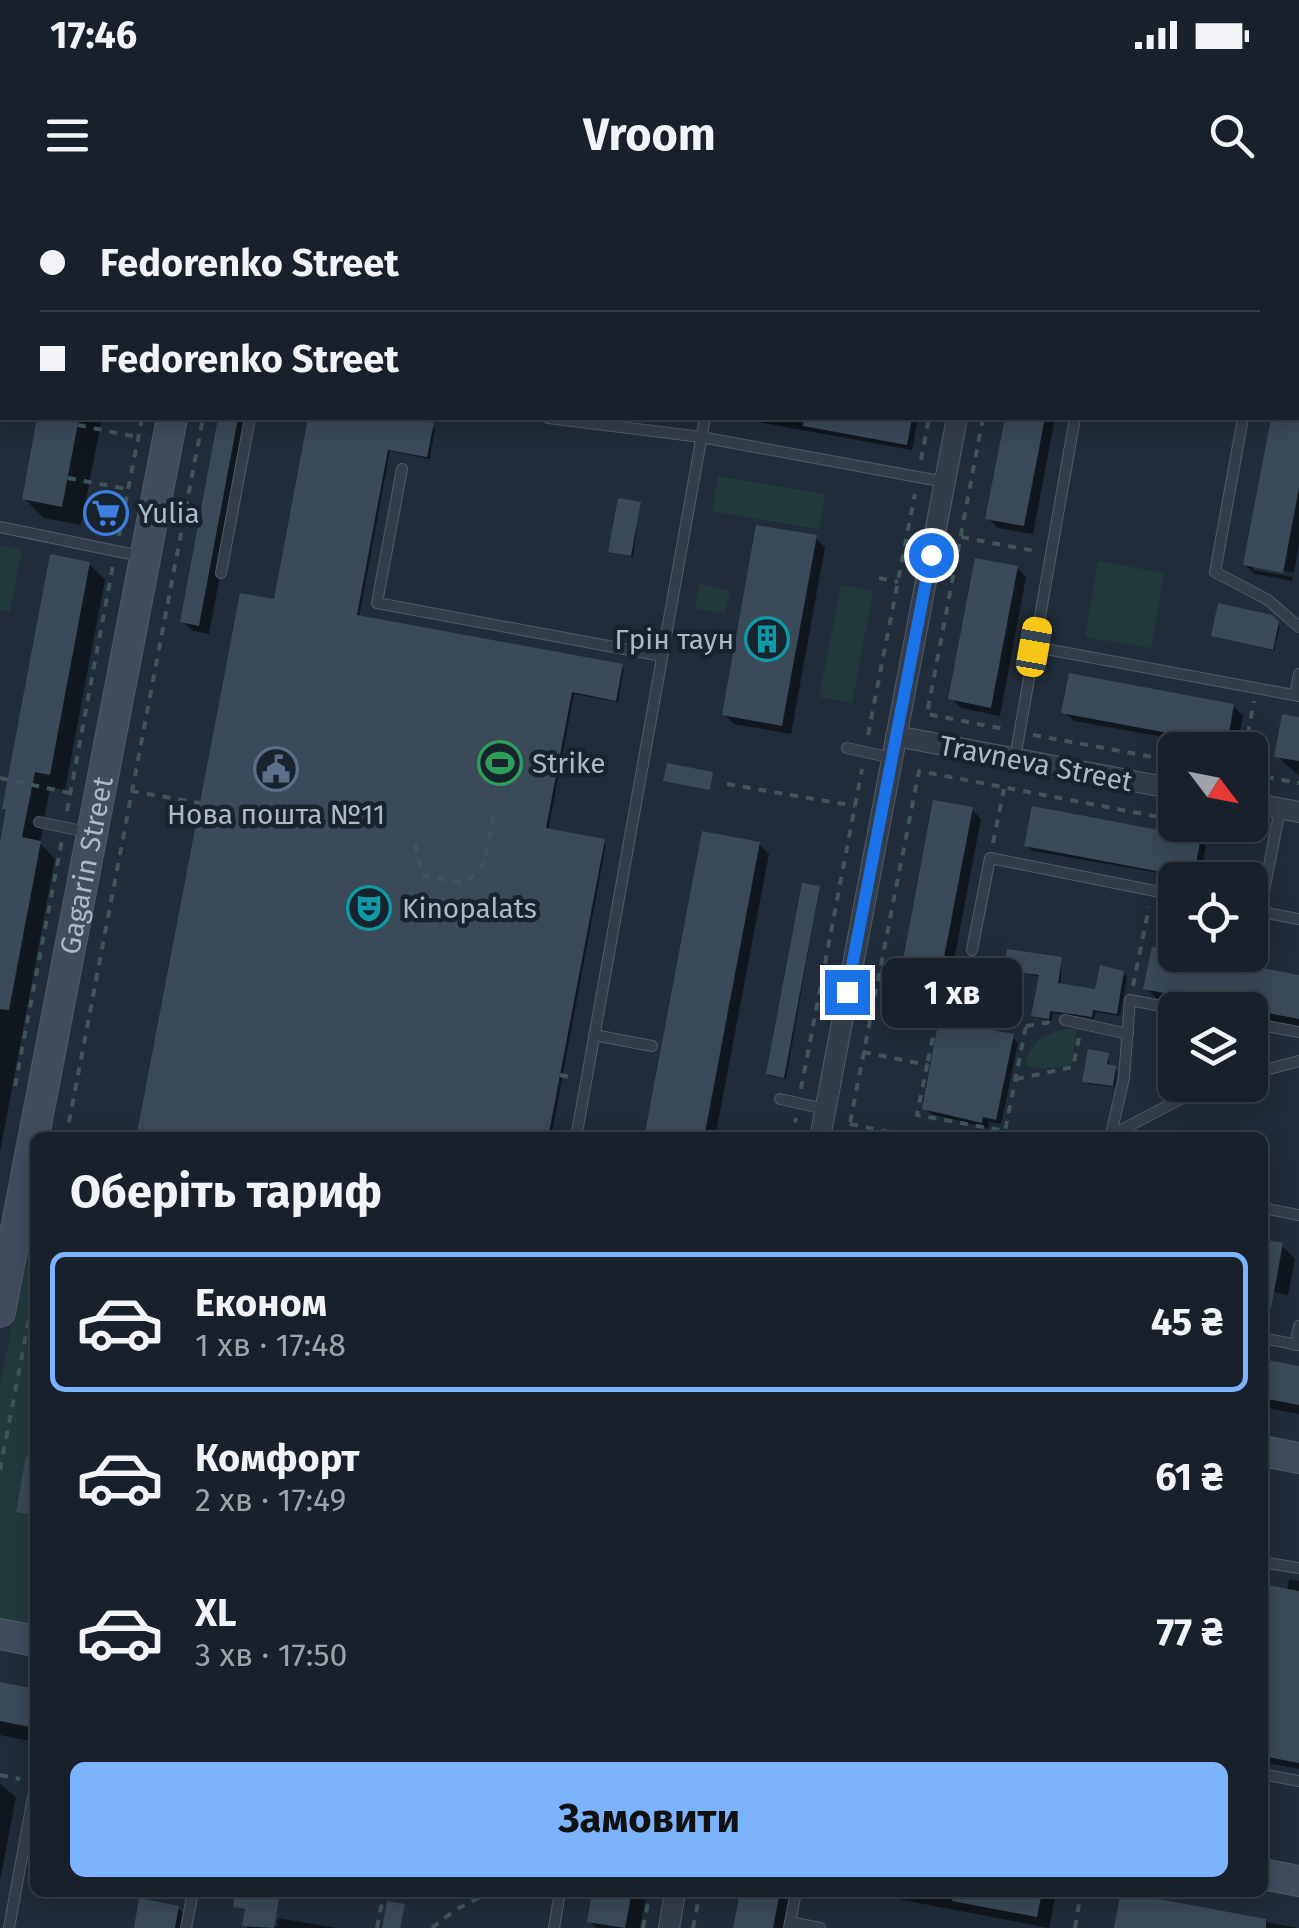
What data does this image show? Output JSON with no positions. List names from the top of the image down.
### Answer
{
  "streets": {
    "street": ["Travneva Street", "Gagarin Street"]
  },
  "places": {
    "supermarket": ["Yulia"],
    "building": ["Грін таун"],
    "sports": ["Strike"],
    "public building": ["Нова пошта №11"],
    "theatre": ["Kinopalats"]
  },
  "north": "bottom right",
  "page": {
    "status": "17:46",
    "header": "Vroom",
    "banner": ["Fedorenko Street", "Fedorenko Street"],
    "bubble": "1 хв",
    "heading": "Оберіть тариф",
    "list": [
      {
        "name": "Економ",
        "note": "1 хв · 17:48",
        "value": "45 ₴"
      },
      {
        "name": "Комфорт",
        "note": "2 хв · 17:49",
        "value": "61 ₴"
      },
      {
        "name": "XL",
        "note": "3 хв · 17:50",
        "value": "77 ₴"
      }
    ],
    "buttons": "Замовити"
  }
}
